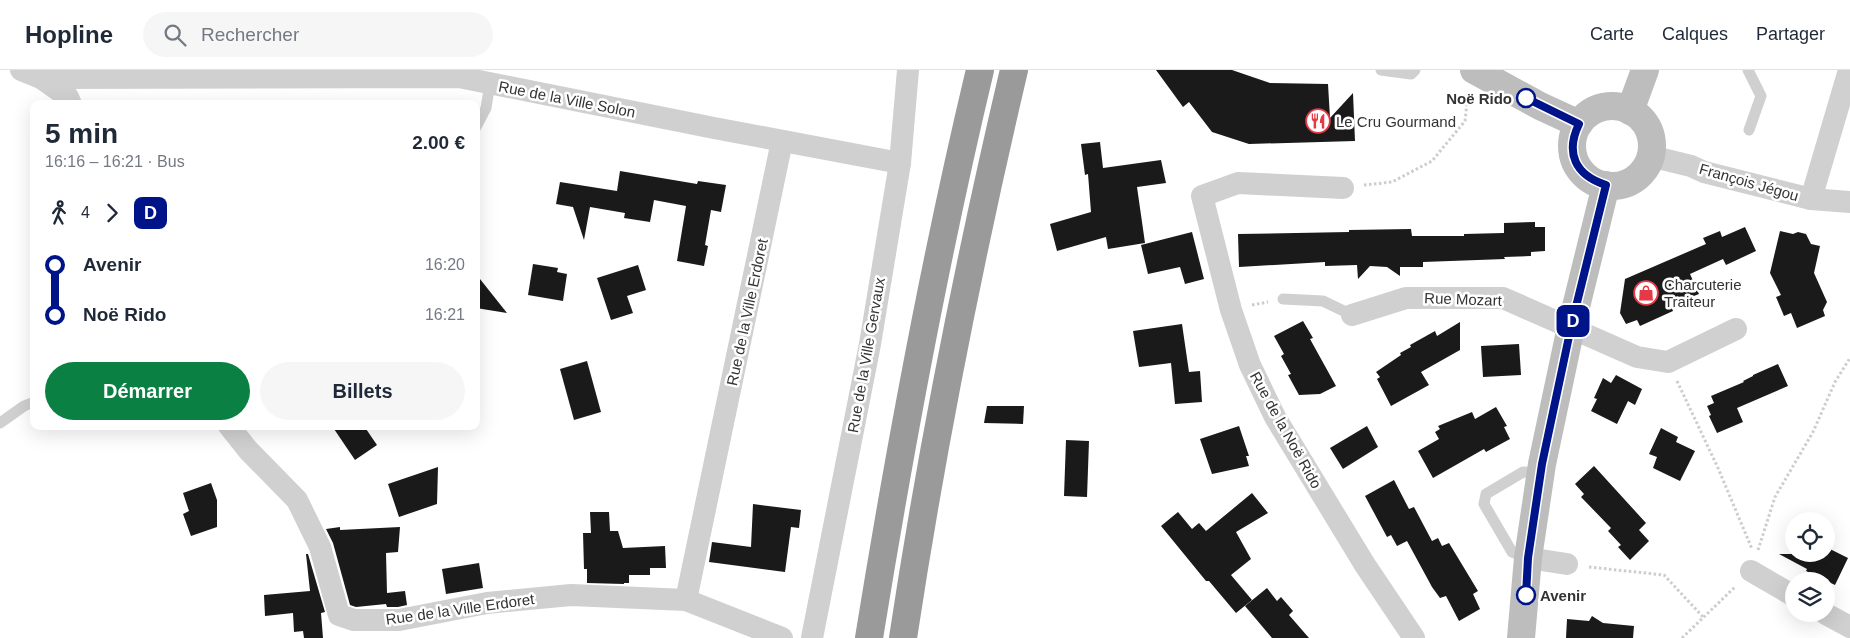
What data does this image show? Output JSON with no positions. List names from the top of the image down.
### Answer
{
  "streets": {
    "street": [
      "Rue de la Ville Solon",
      "François Jégou",
      "Rue Mozart",
      "Rue de la Ville Erdoret",
      "Rue de la Ville Gervaux",
      "Rue de la Noë Rido"
    ]
  },
  "crossings": [
    ["Rue de la Ville Solon", "Rue de la Ville Erdoret"],
    ["Rue de la Ville Solon", "Rue de la Ville Gervaux"]
  ],
  "places": {
    "other": ["Noë Rido", "Avenir"],
    "restaurant": ["Le Cru Gourmand"],
    "shop": ["Charcuterie Traiteur"]
  },
  "lines": ["bus line D"],
  "page": {
    "header": "Hopline",
    "search": "Rechercher",
    "nav": ["Carte", "Calques", "Partager"],
    "on_map": "D",
    "heading": ["5 min", "16:16 – 16:21 · Bus", "2.00 €"],
    "legs": ["4", "D"],
    "list": [
      {
        "name": "Avenir",
        "value": "16:20"
      },
      {
        "name": "Noë Rido",
        "value": "16:21"
      }
    ],
    "buttons": ["Démarrer", "Billets"]
  }
}
